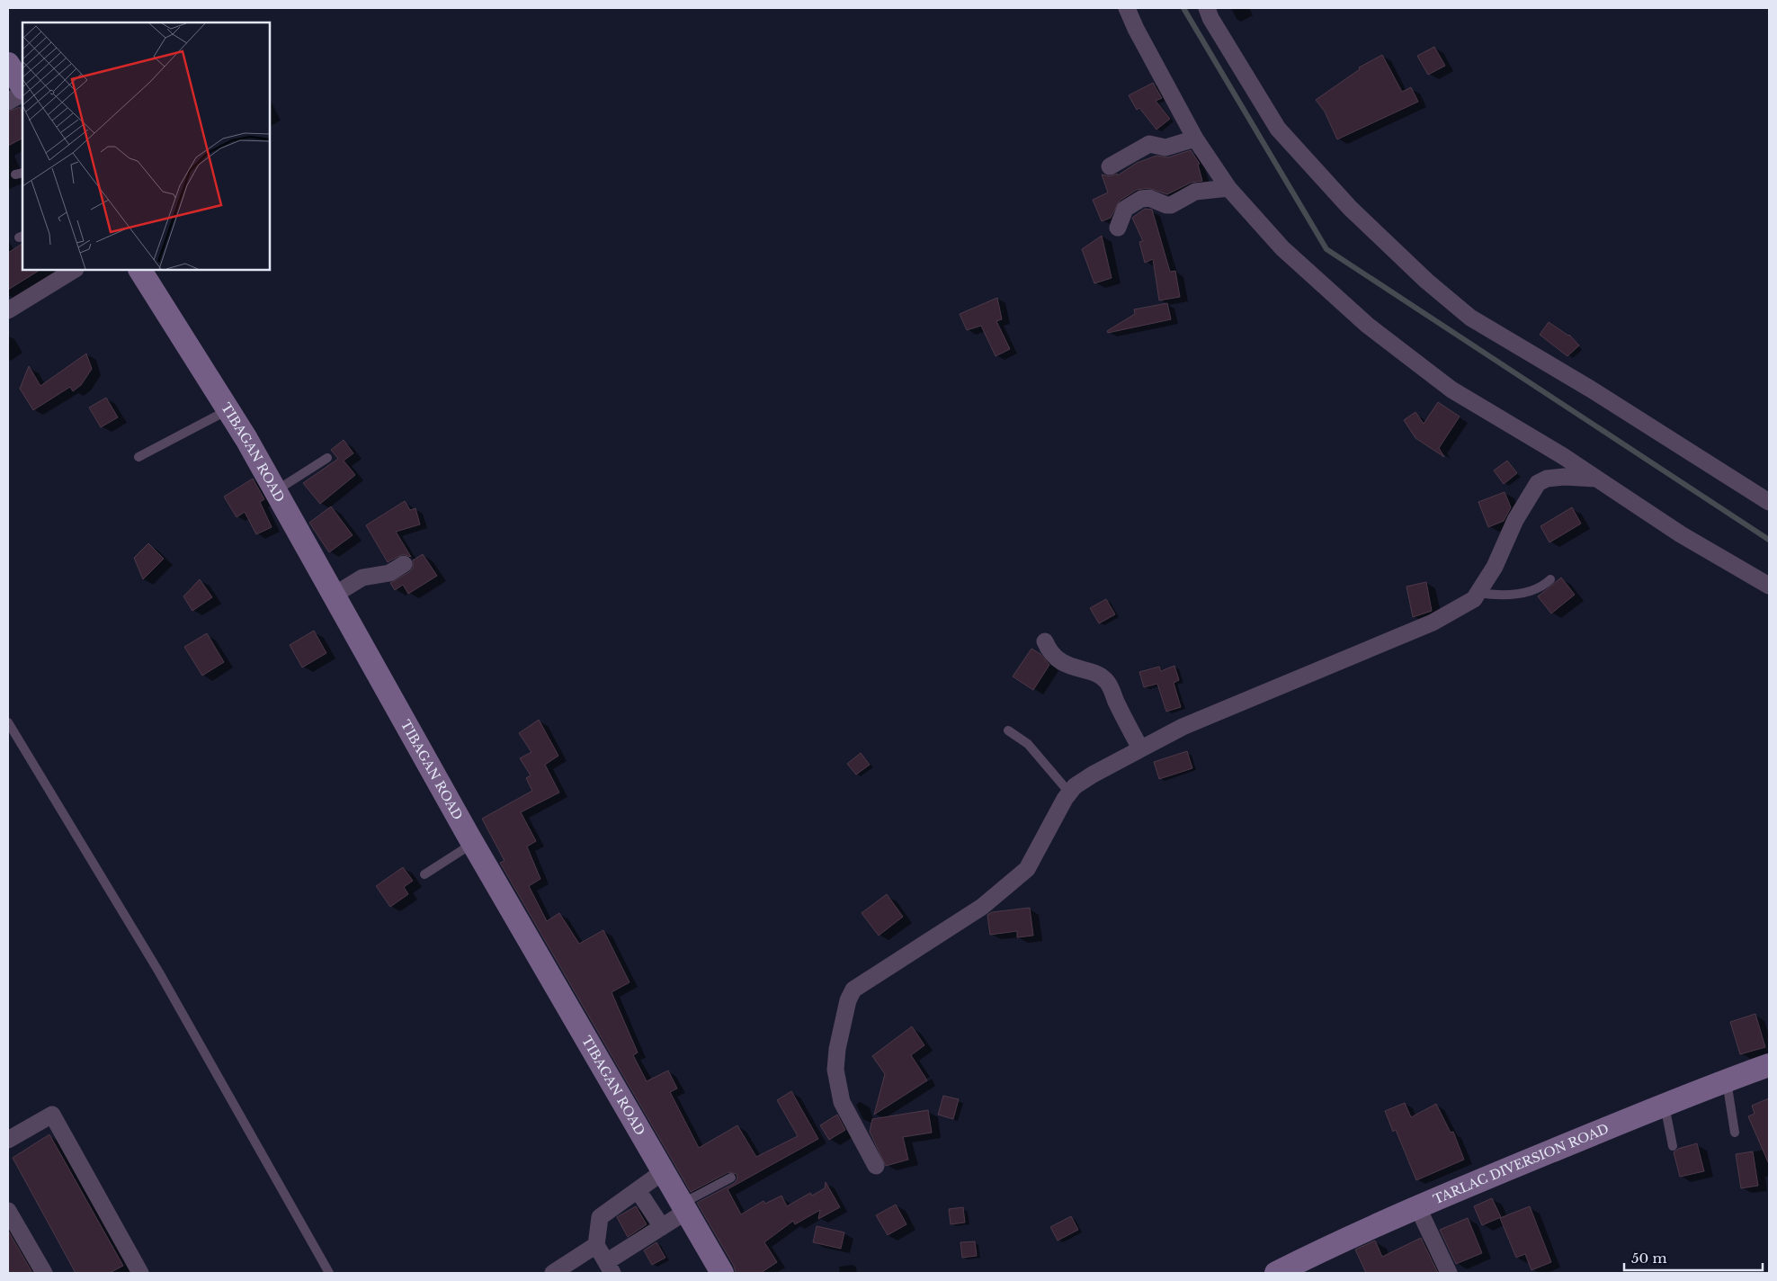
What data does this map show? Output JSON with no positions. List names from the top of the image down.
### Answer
{
  "streets": {
    "main road": ["TIBAGAN ROAD", "TARLAC DIVERSION ROAD"]
  },
  "scale_bar": "50 m"
}
